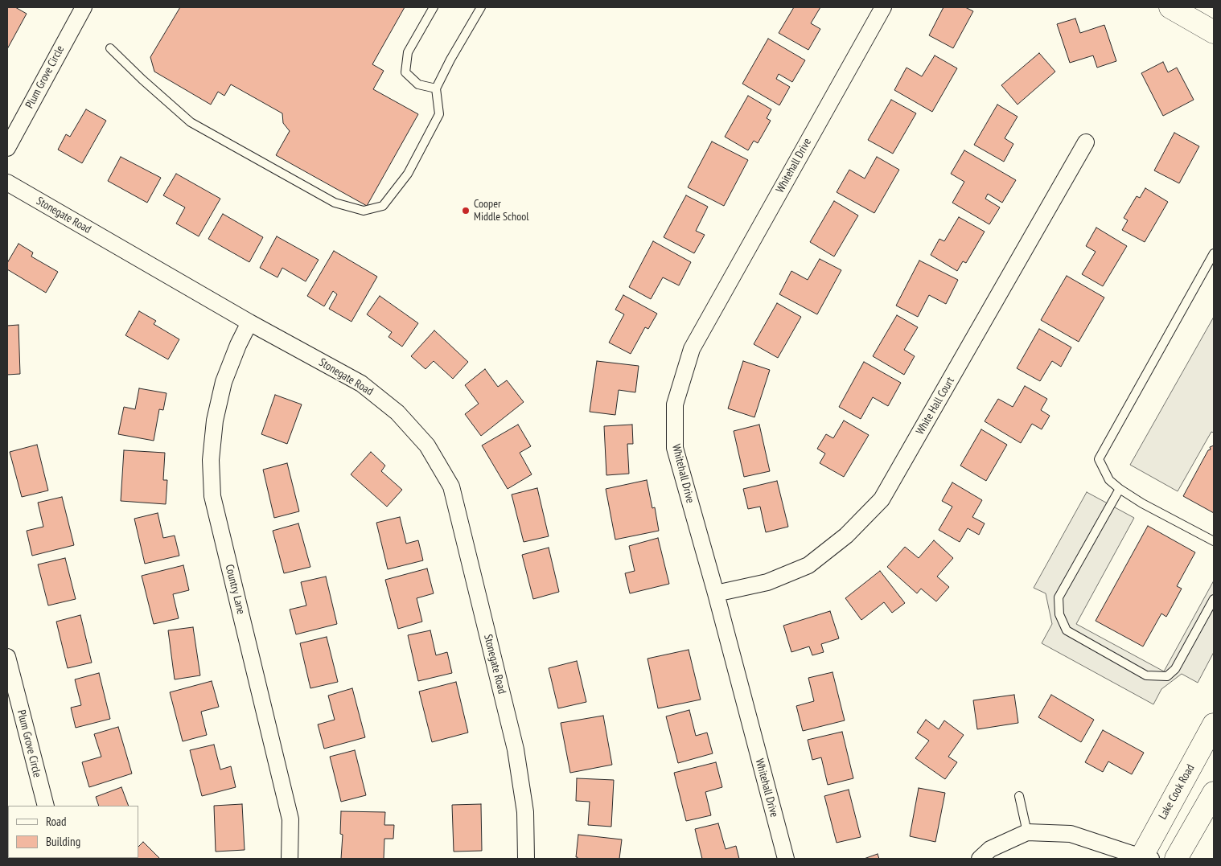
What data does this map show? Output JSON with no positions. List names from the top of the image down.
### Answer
{
  "streets": {
    "main road": ["Lake Cook Road"],
    "street": [
      "Plum Grove Circle",
      "Whitehall Drive",
      "Stonegate Road",
      "White Hall Court",
      "Country Lane"
    ]
  },
  "crossings": [
    ["Whitehall Drive", "White Hall Court"],
    ["Stonegate Road", "Country Lane"]
  ],
  "places": ["Cooper Middle School"],
  "legend": ["Road", "Building"]
}
